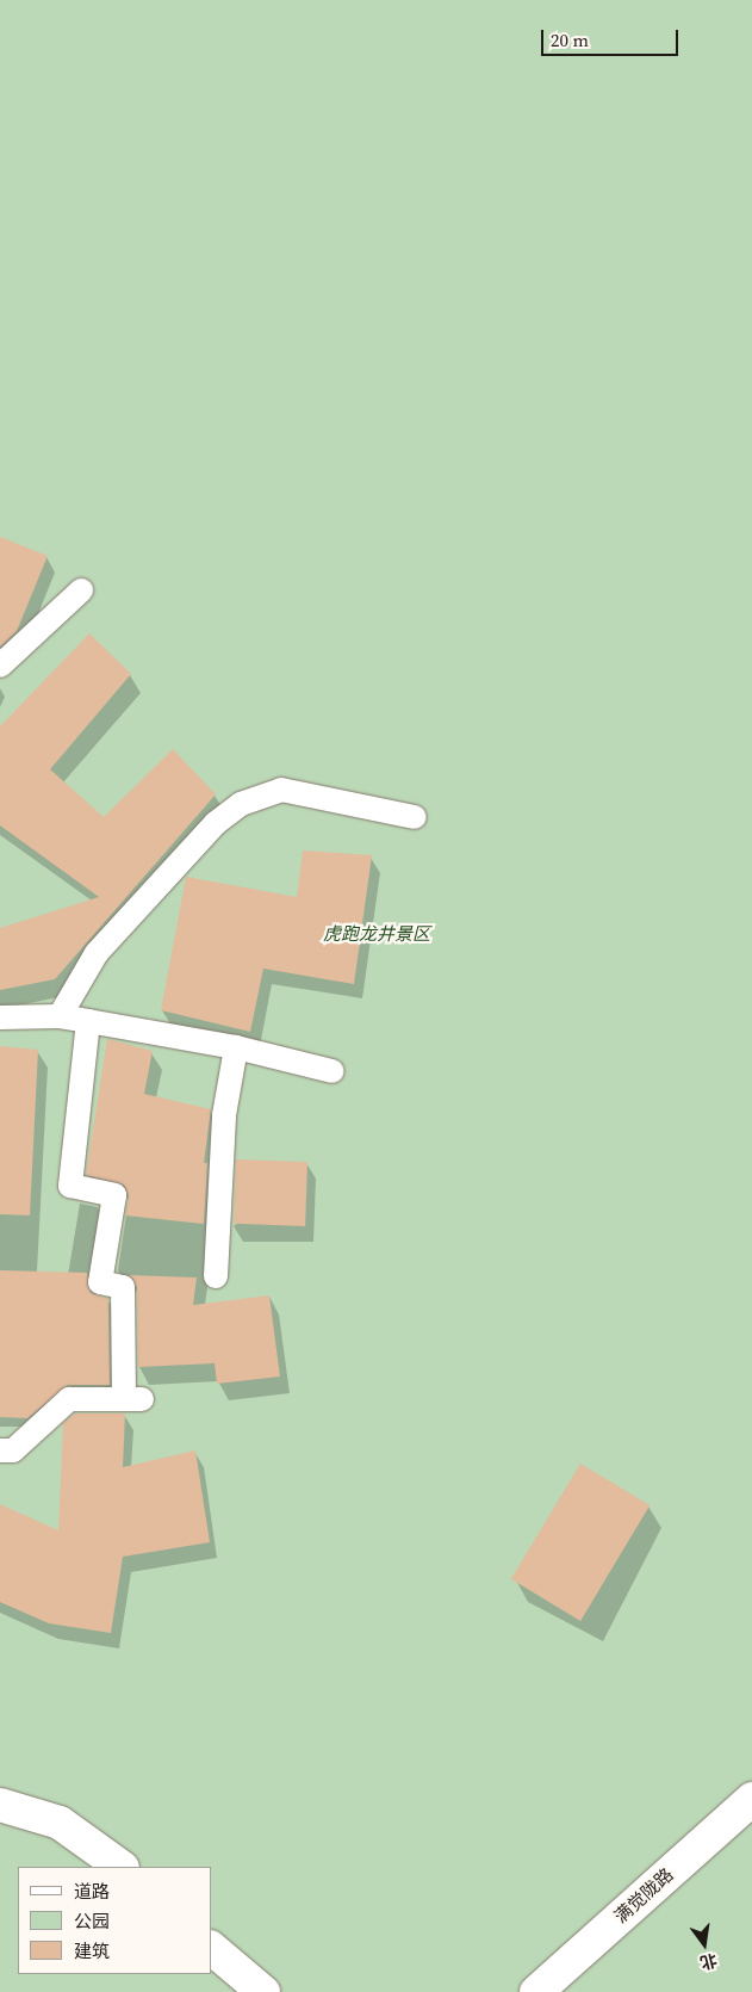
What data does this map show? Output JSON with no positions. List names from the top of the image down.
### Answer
{
  "streets": {
    "street": ["满觉陇路"]
  },
  "parks": ["虎跑龙井景区"],
  "legend": ["道路", "公园", "建筑"],
  "scale_bar": "20 m",
  "north": "bottom"
}
